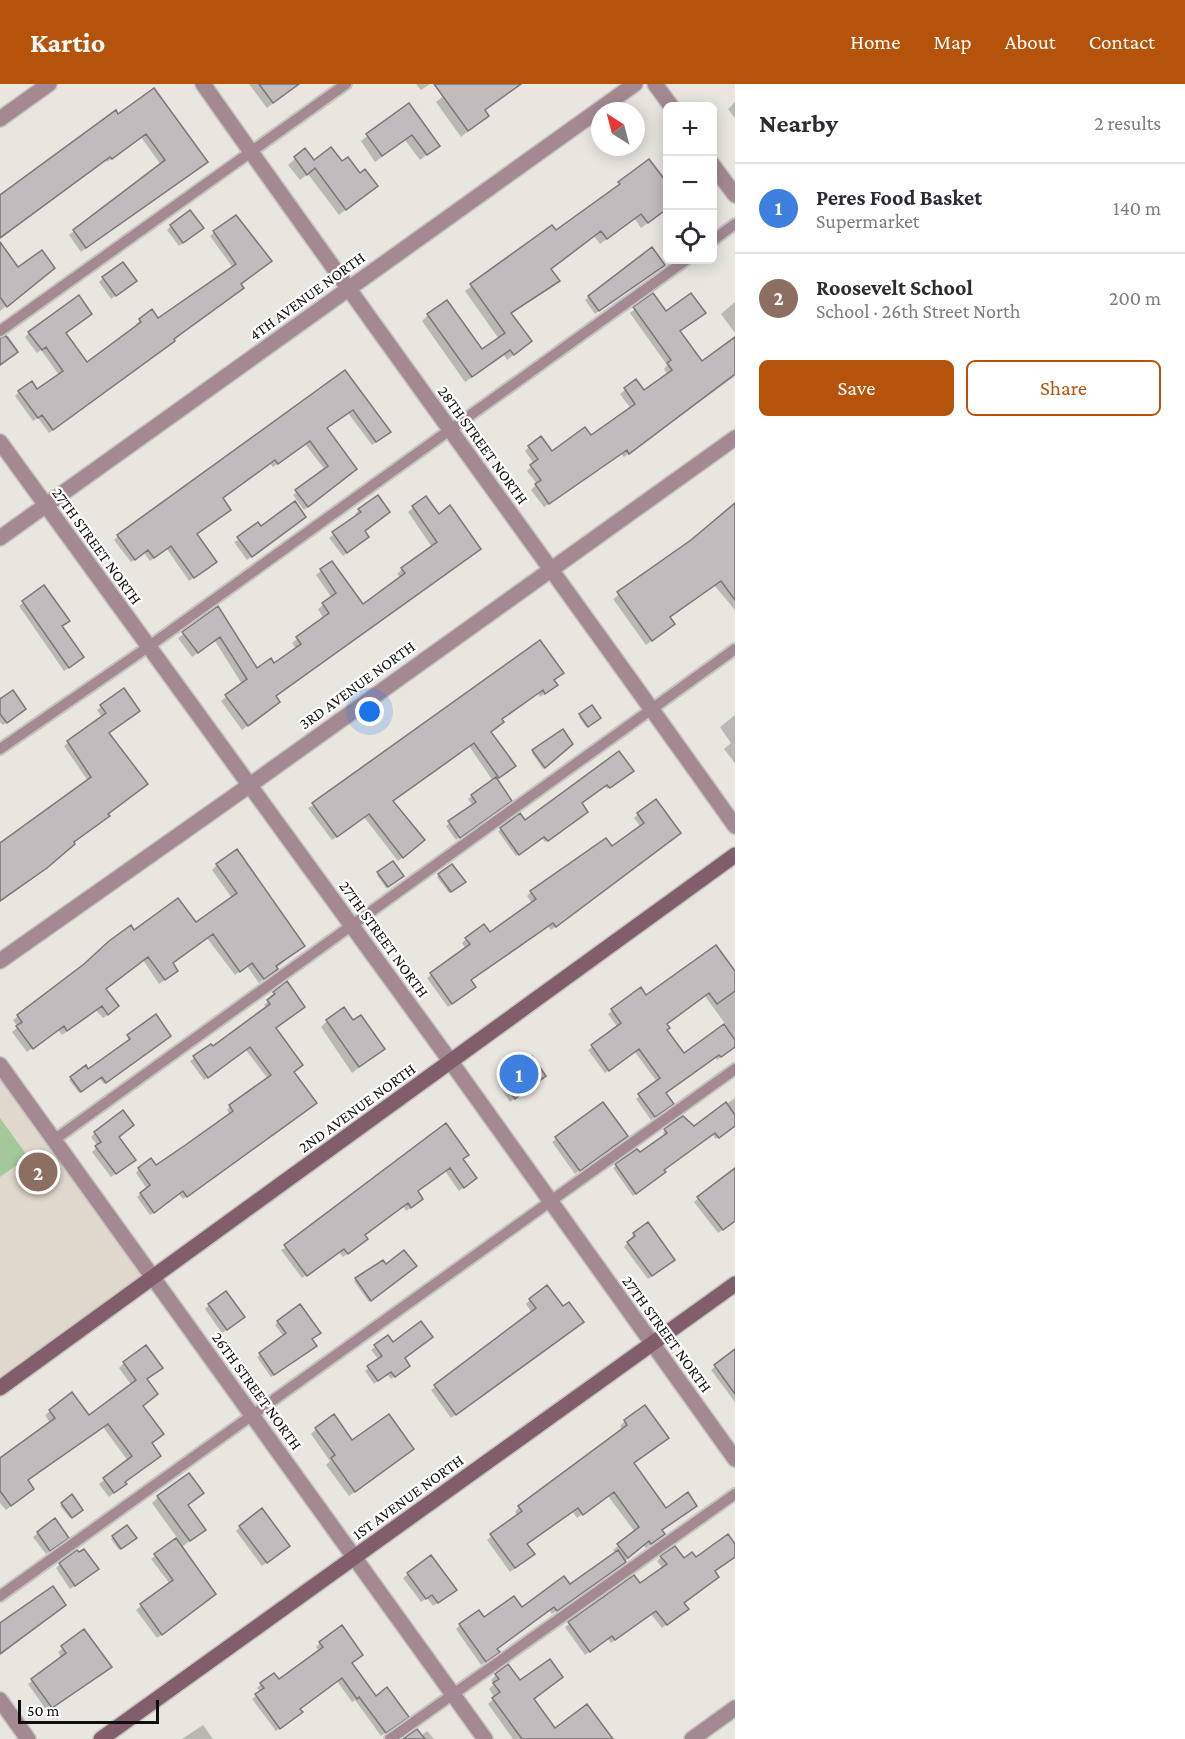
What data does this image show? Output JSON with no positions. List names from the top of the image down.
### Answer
{
  "streets": {
    "main road": ["2ND AVENUE NORTH", "1ST AVENUE NORTH"],
    "street": [
      "4TH AVENUE NORTH",
      "28TH STREET NORTH",
      "27TH STREET NORTH",
      "3RD AVENUE NORTH",
      "26TH STREET NORTH"
    ]
  },
  "crossings": [
    ["4TH AVENUE NORTH", "28TH STREET NORTH"],
    ["4TH AVENUE NORTH", "27TH STREET NORTH"],
    ["28TH STREET NORTH", "3RD AVENUE NORTH"],
    ["27TH STREET NORTH", "3RD AVENUE NORTH"],
    ["27TH STREET NORTH", "2ND AVENUE NORTH"],
    ["27TH STREET NORTH", "1ST AVENUE NORTH"],
    ["2ND AVENUE NORTH", "26TH STREET NORTH"],
    ["26TH STREET NORTH", "1ST AVENUE NORTH"]
  ],
  "scale_bar": "50 m",
  "north": "top left",
  "page": {
    "header": "Kartio",
    "nav": [
      "Home",
      "Map",
      "About",
      "Contact"
    ],
    "heading": ["Nearby", "2 results"],
    "map_buttons": ["+", "−"],
    "list": [
      {
        "mark": "1",
        "name": "Peres Food Basket",
        "note": "Supermarket",
        "value": "140 m"
      },
      {
        "mark": "2",
        "name": "Roosevelt School",
        "note": "School · 26th Street North",
        "value": "200 m"
      }
    ],
    "buttons": ["Save", "Share"],
    "pins": ["1", "2"],
    "scale": "50 m"
  }
}
